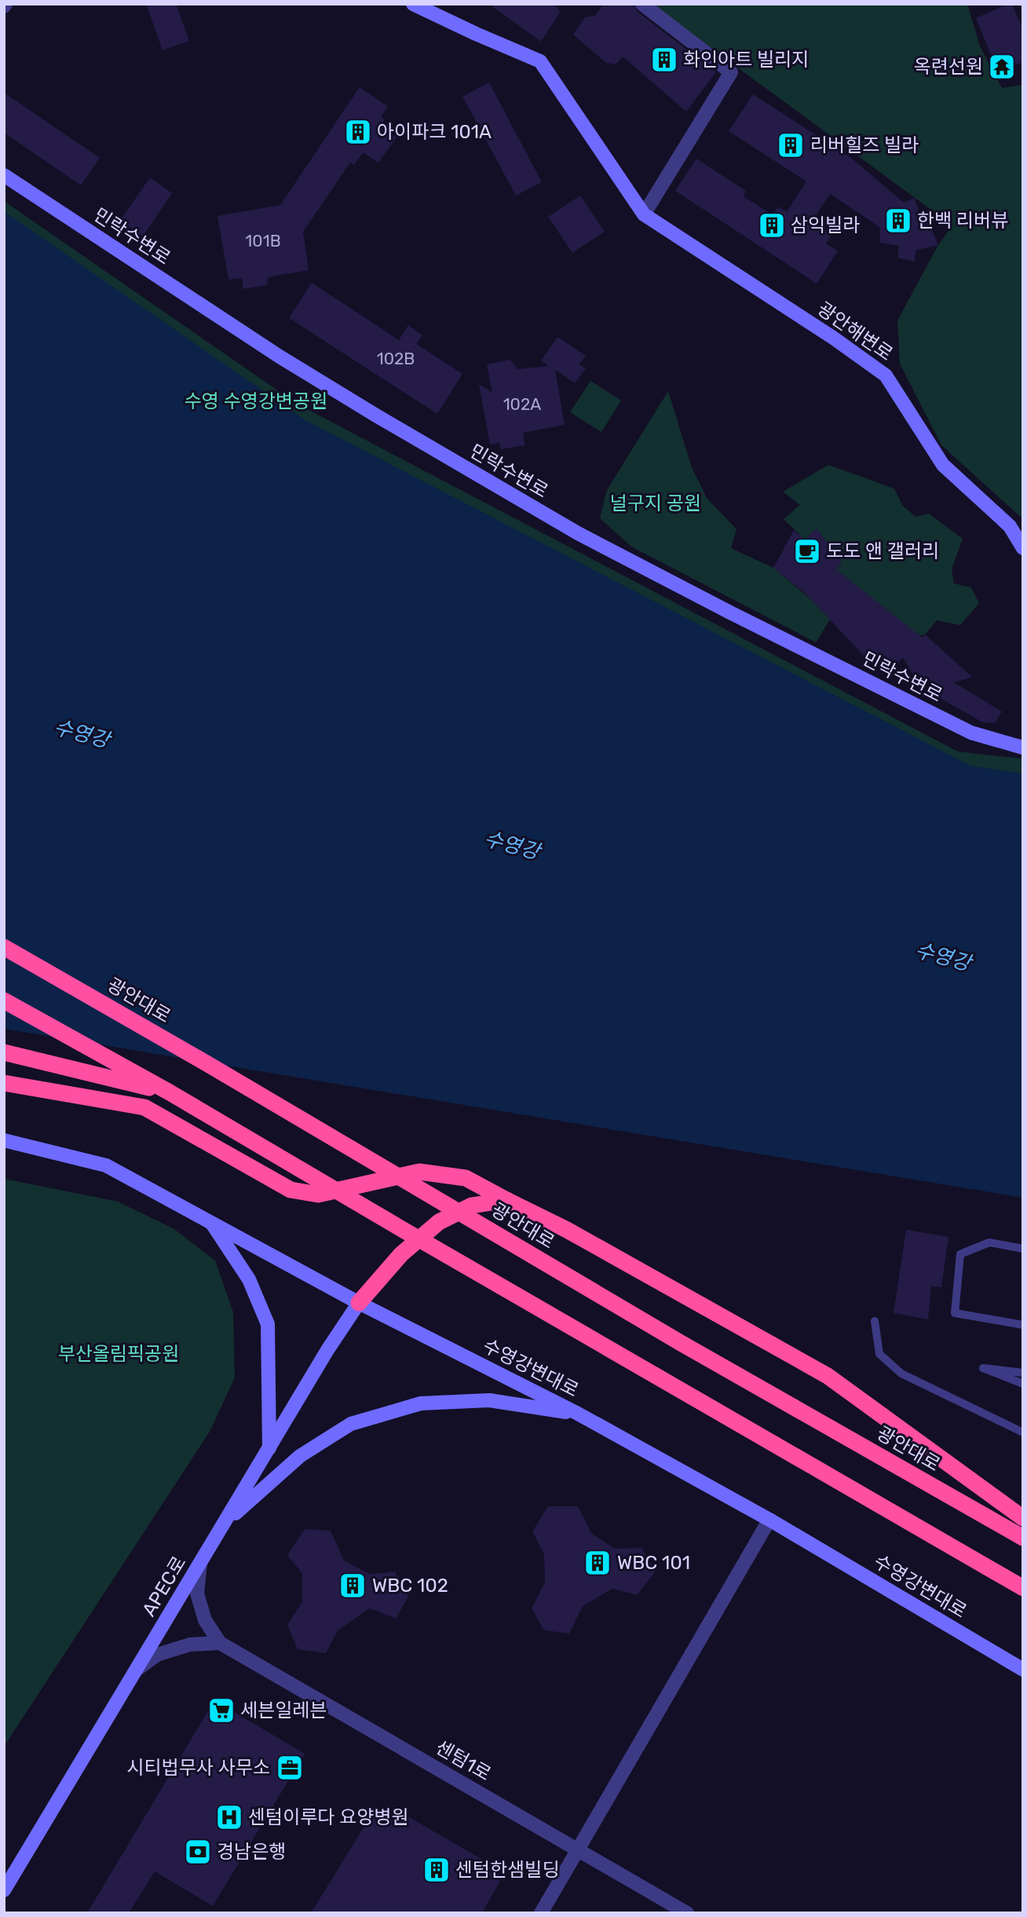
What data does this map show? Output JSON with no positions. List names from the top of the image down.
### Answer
{
  "streets": {
    "highway": ["광안대로"],
    "main road": [
      "민락수변로",
      "광안해변로",
      "수영강변대로",
      "APEC로"
    ],
    "street": ["센텀1로"]
  },
  "crossings": [
    ["수영강변대로", "APEC로"]
  ],
  "water": ["수영강"],
  "parks": ["수영 수영강변공원", "널구지 공원", "부산올림픽공원"],
  "places": {
    "building": [
      "화인아트 빌리지",
      "아이파크 101A",
      "리버힐즈 빌라",
      "한백 리버뷰",
      "삼익빌라",
      "WBC 101",
      "WBC 102",
      "센텀한샘빌딩"
    ],
    "temple": ["옥련선원"],
    "cafe": ["도도 앤 갤러리"],
    "supermarket": ["세븐일레븐"],
    "office": ["시티법무사 사무소"],
    "hospital": ["센텀이루다 요양병원"],
    "bank": ["경남은행"]
  },
  "house_numbers": ["101B", "102B", "102A"]
}
